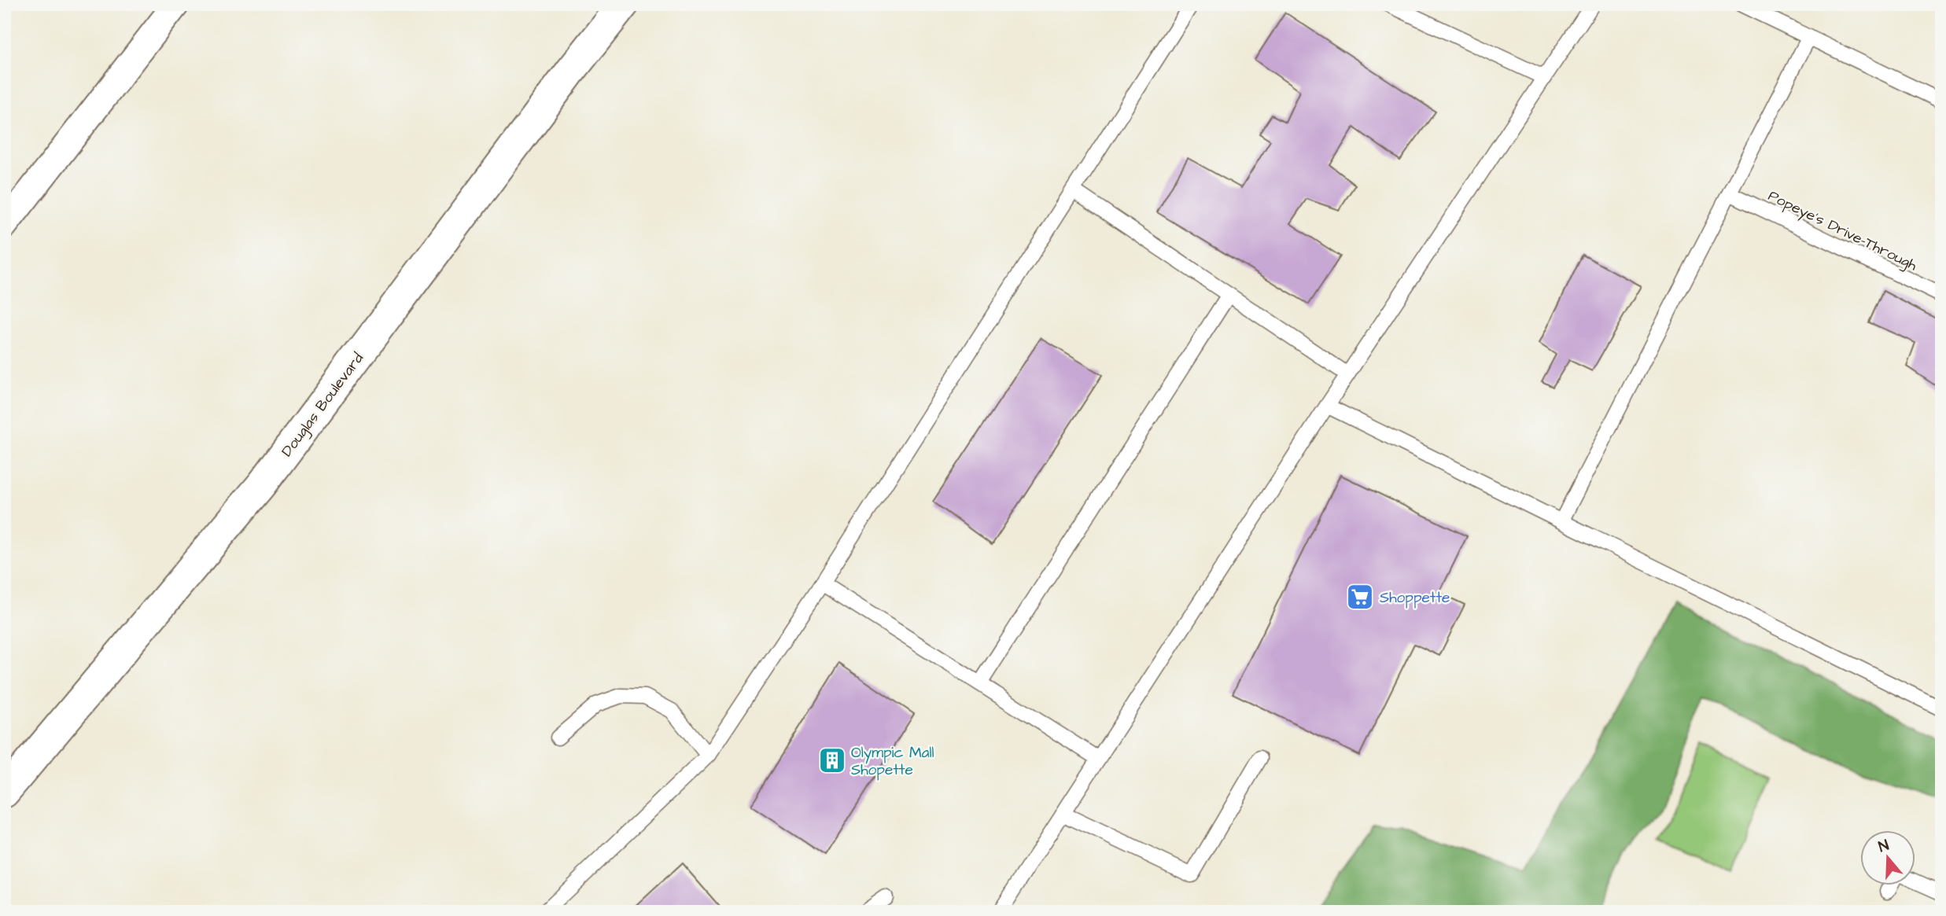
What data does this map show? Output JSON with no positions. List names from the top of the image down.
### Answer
{
  "streets": {
    "street": ["Douglas Boulevard"],
    "lane": ["Popeye's Drive-Through"]
  },
  "places": {
    "supermarket": ["Shoppette"],
    "building": ["Olympic Mall Shopette"]
  },
  "north": "top"
}
